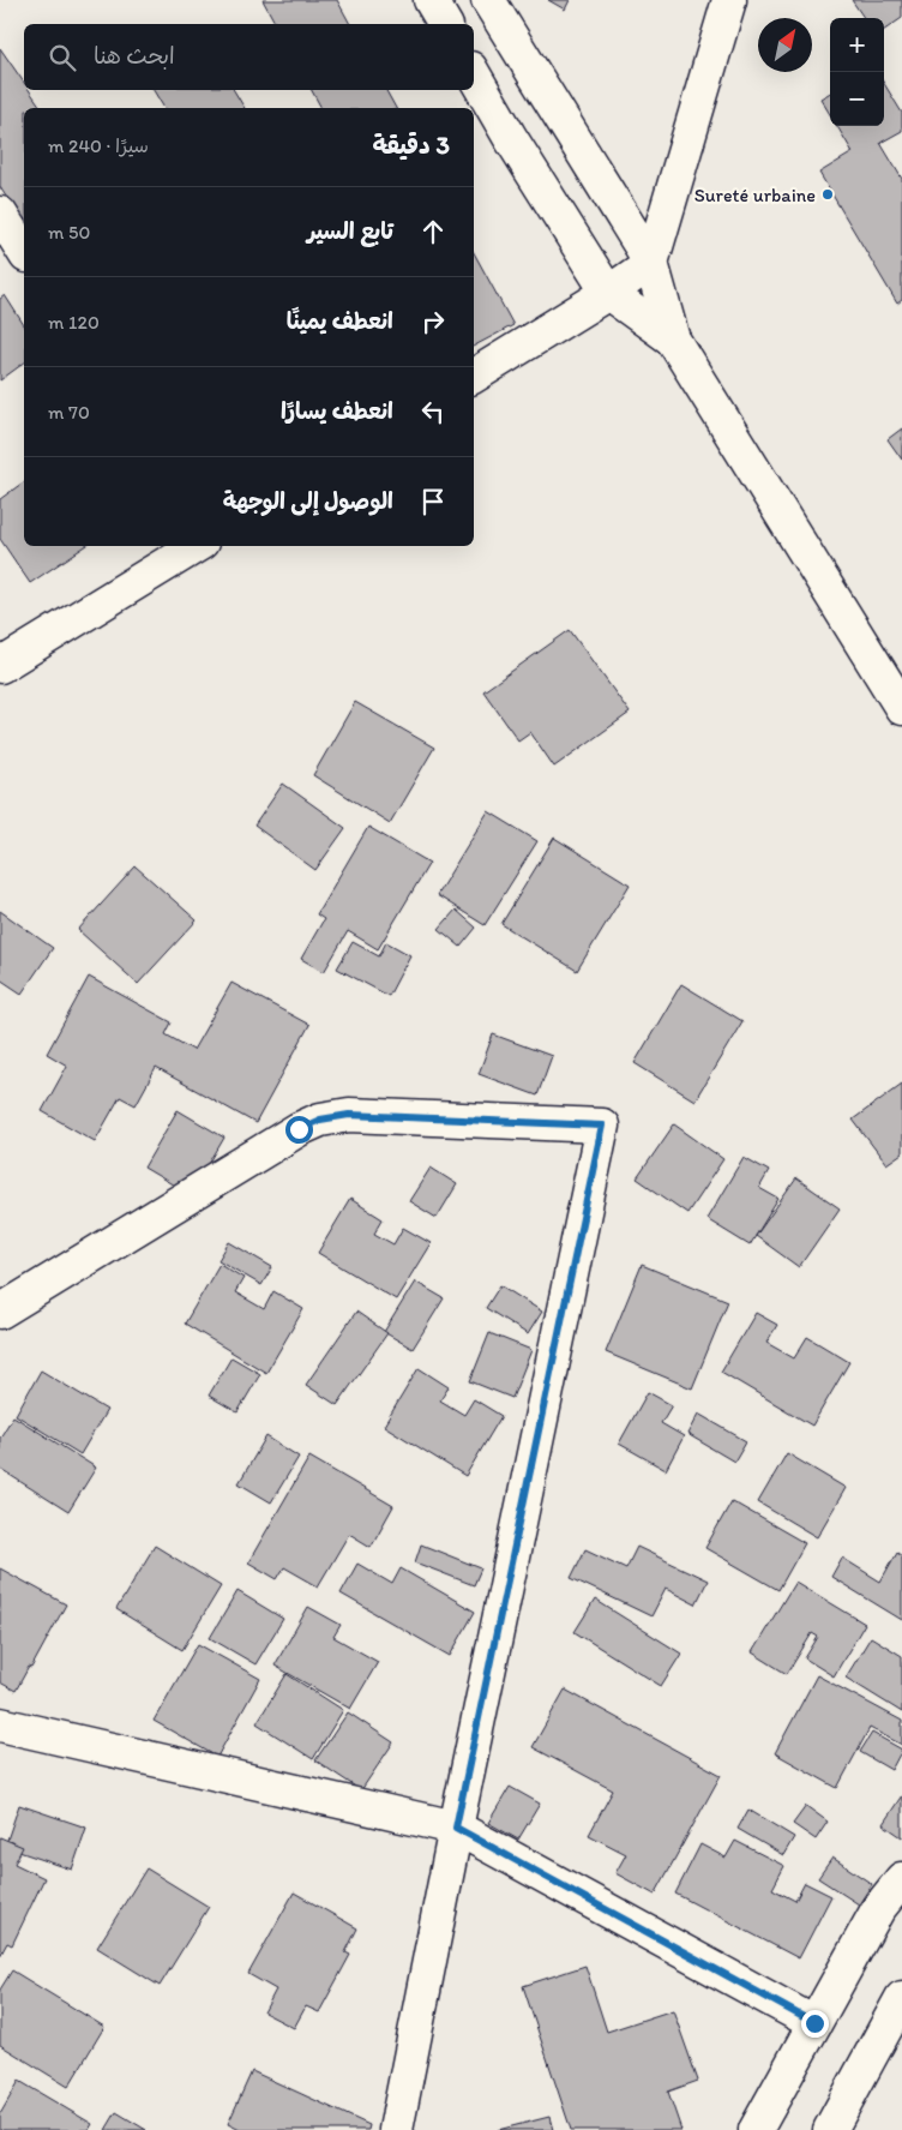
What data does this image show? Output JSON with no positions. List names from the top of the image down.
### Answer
{
  "places": ["Sureté urbaine"],
  "north": "top right",
  "page": {
    "map_buttons": ["+", "−"],
    "search": "ابحث هنا",
    "heading": ["3 دقيقة", "سيرًا · 240 m"],
    "list": [
      ["تابع السير", "50 m"],
      ["انعطف يمينًا", "120 m"],
      ["انعطف يسارًا", "70 m"],
      "الوصول إلى الوجهة"
    ]
  }
}
